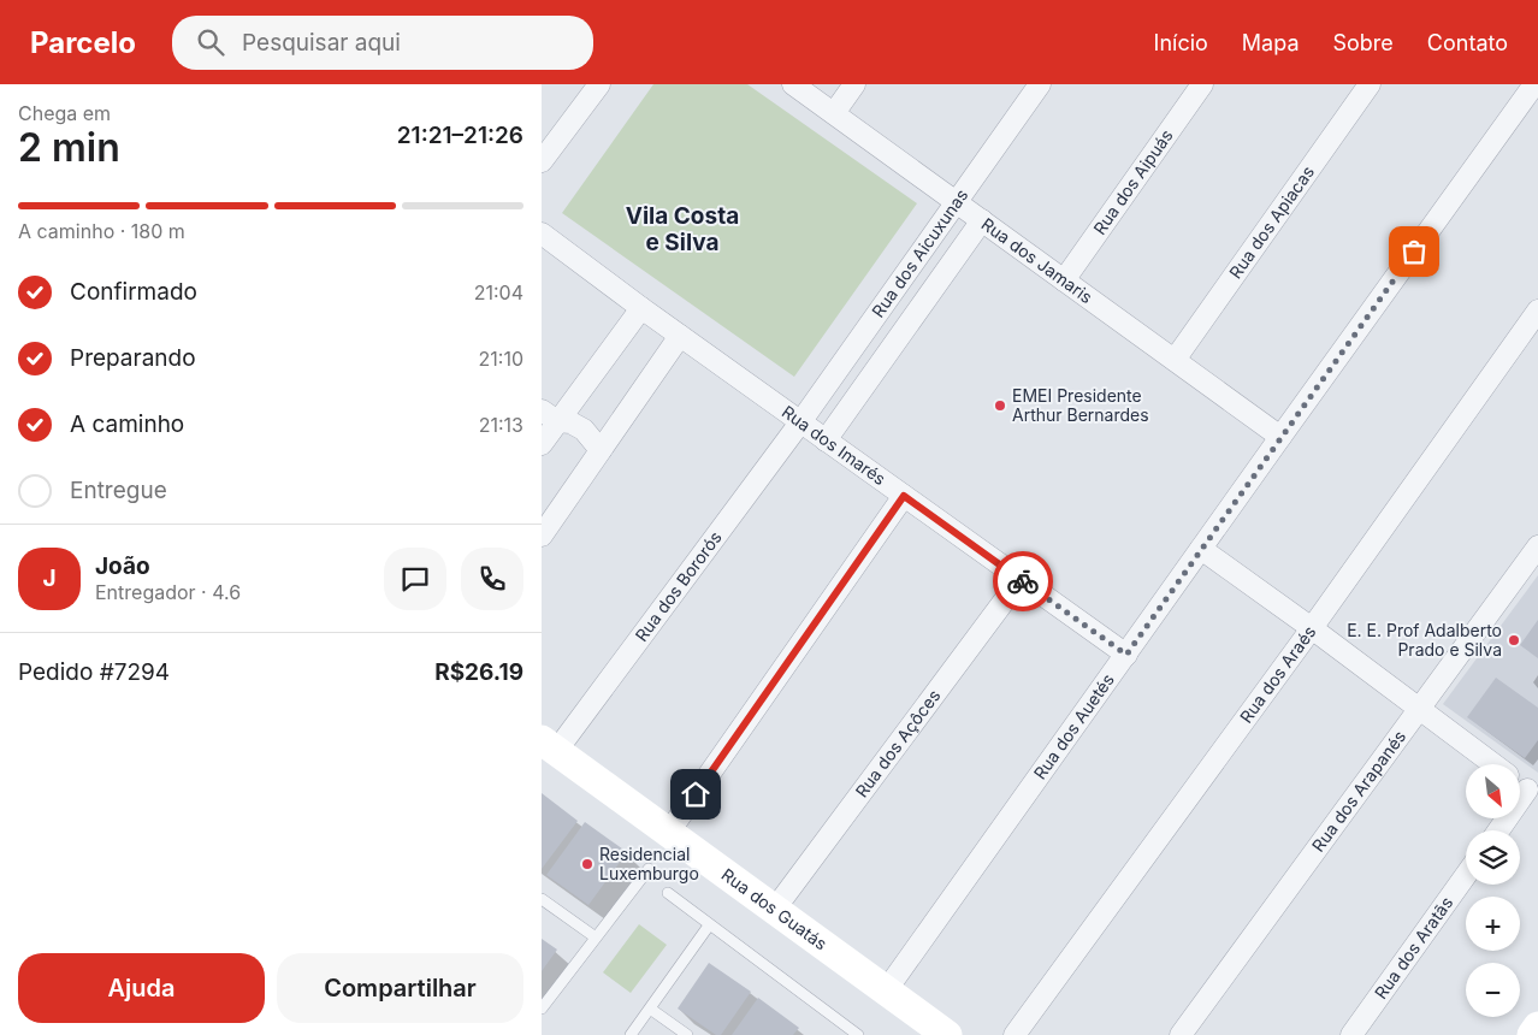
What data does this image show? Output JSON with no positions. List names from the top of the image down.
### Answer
{
  "streets": {
    "street": [
      "Rua dos Aipuás",
      "Rua dos Apiacas",
      "Rua dos Aicuxunas",
      "Rua dos Jamaris",
      "Rua dos Imarés",
      "Rua dos Bororós",
      "Rua dos Araés",
      "Rua dos Auetés",
      "Rua dos Açôces",
      "Rua dos Arapanés",
      "Rua dos Guatás",
      "Rua dos Aratãs"
    ]
  },
  "crossings": [
    ["Rua dos Aipuás", "Rua dos Jamaris"],
    ["Rua dos Apiacas", "Rua dos Jamaris"],
    ["Rua dos Aicuxunas", "Rua dos Jamaris"],
    ["Rua dos Aicuxunas", "Rua dos Imarés"],
    ["Rua dos Aicuxunas", "Rua dos Bororós"],
    ["Rua dos Jamaris", "Rua dos Auetés"],
    ["Rua dos Imarés", "Rua dos Bororós"],
    ["Rua dos Imarés", "Rua dos Auetés"],
    ["Rua dos Imarés", "Rua dos Açôces"],
    ["Rua dos Bororós", "Rua dos Guatás"],
    ["Rua dos Auetés", "Rua dos Guatás"],
    ["Rua dos Açôces", "Rua dos Guatás"]
  ],
  "districts": ["Vila Costa e Silva"],
  "places": ["EMEI Presidente Arthur Bernardes", "E. E. Prof Adalberto Prado e Silva", "Residencial Luxemburgo"],
  "north": "bottom right",
  "page": {
    "header": "Parcelo",
    "search": "Pesquisar aqui",
    "nav": [
      "Início",
      "Mapa",
      "Sobre",
      "Contato"
    ],
    "heading": ["2 min", "Chega em", "21:21–21:26"],
    "panel": [
      "João",
      "Entregador · 4.6",
      "Pedido #7294",
      "R$26.19"
    ],
    "bar": "A caminho · 180 m",
    "list": [
      ["Confirmado", "21:04"],
      ["Preparando", "21:10"],
      ["A caminho", "21:13"],
      "Entregue"
    ],
    "round": "J",
    "map_buttons": ["+", "−"],
    "buttons": ["Ajuda", "Compartilhar"]
  }
}
